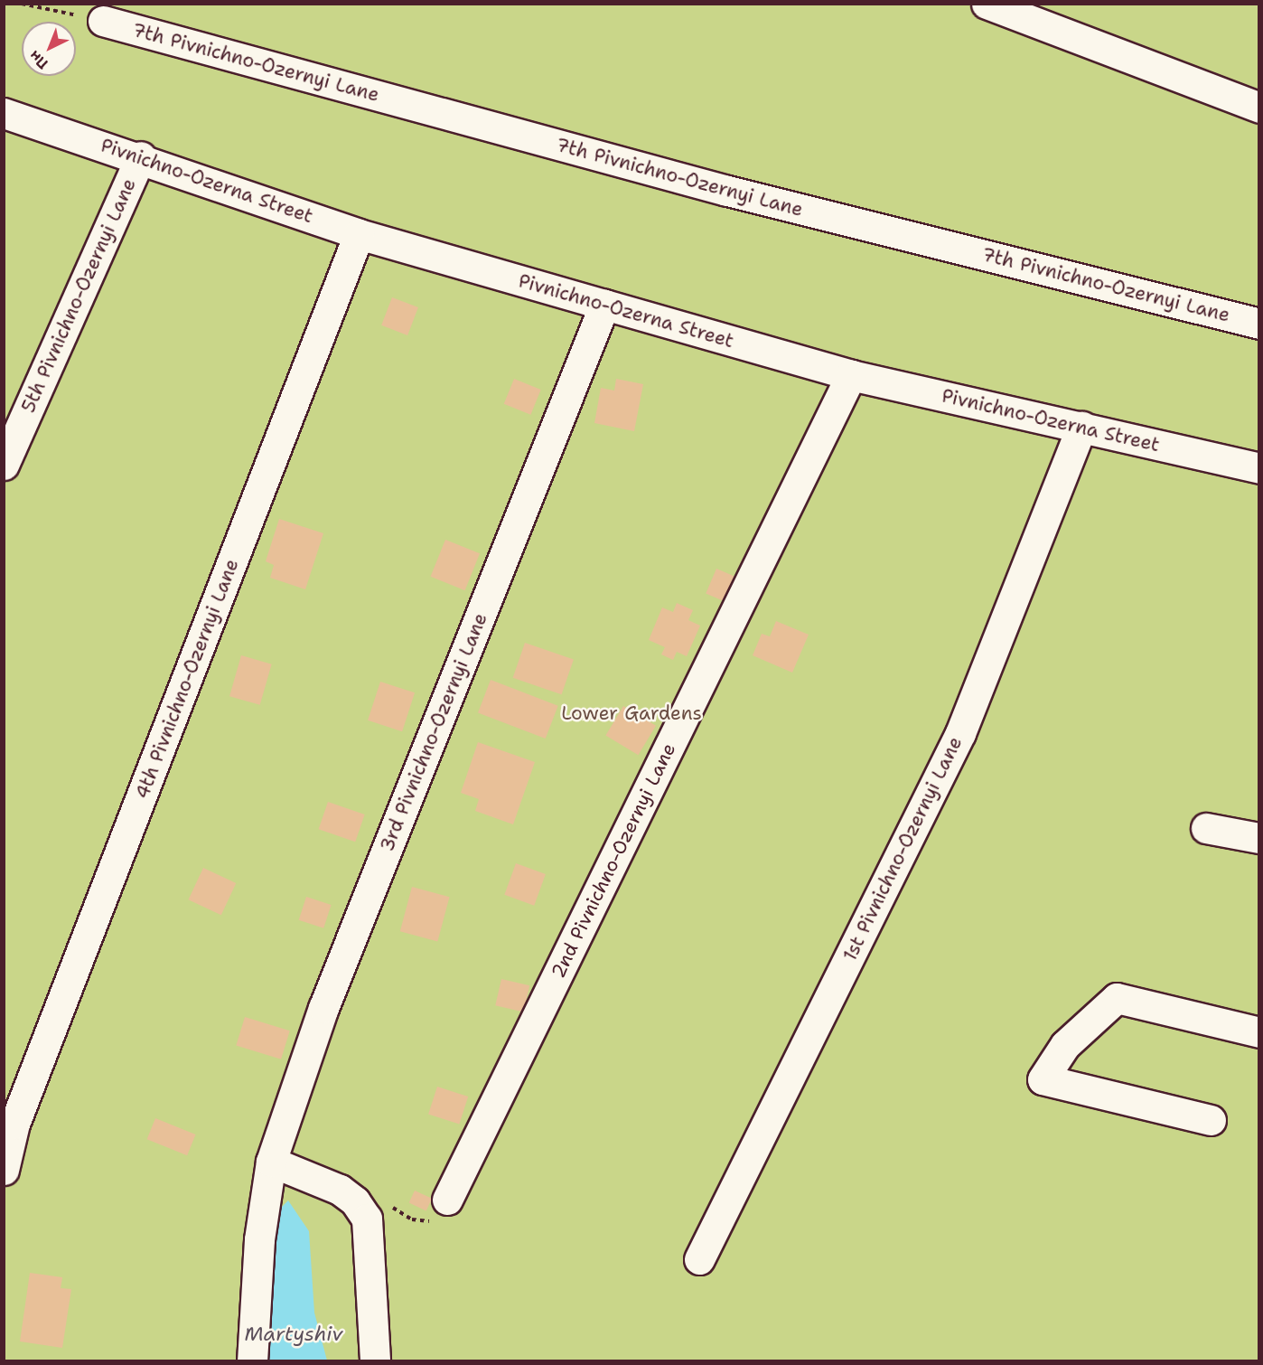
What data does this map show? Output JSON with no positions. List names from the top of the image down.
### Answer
{
  "streets": {
    "street": [
      "7th Pivnichno-Ozernyi Lane",
      "Pivnichno-Ozerna Street",
      "5th Pivnichno-Ozernyi Lane",
      "4th Pivnichno-Ozernyi Lane",
      "3rd Pivnichno-Ozernyi Lane",
      "1st Pivnichno-Ozernyi Lane",
      "2nd Pivnichno-Ozernyi Lane"
    ]
  },
  "crossings": [
    ["Pivnichno-Ozerna Street", "5th Pivnichno-Ozernyi Lane"],
    ["Pivnichno-Ozerna Street", "4th Pivnichno-Ozernyi Lane"],
    ["Pivnichno-Ozerna Street", "3rd Pivnichno-Ozernyi Lane"],
    ["Pivnichno-Ozerna Street", "1st Pivnichno-Ozernyi Lane"],
    ["Pivnichno-Ozerna Street", "2nd Pivnichno-Ozernyi Lane"]
  ],
  "water": ["Martyshiv"],
  "parks": ["Lower Gardens"],
  "north": "bottom left"
}
